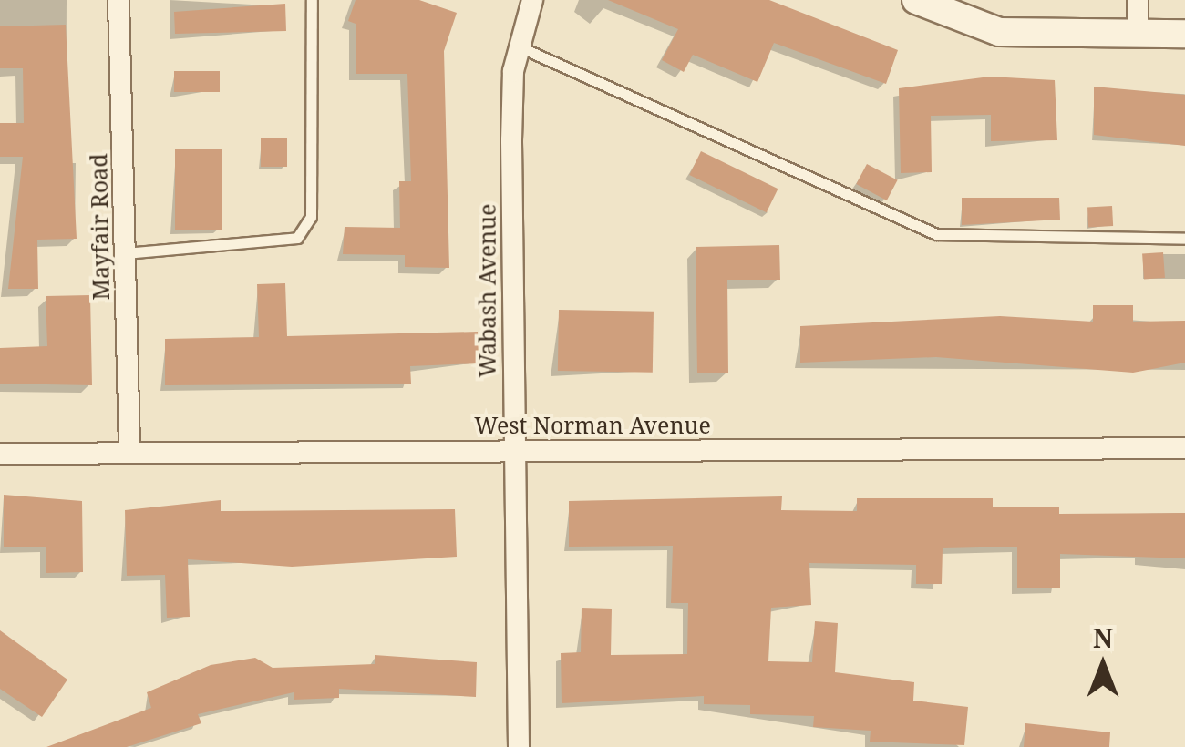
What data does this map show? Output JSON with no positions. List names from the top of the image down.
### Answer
{
  "streets": {
    "street": ["Mayfair Road", "Wabash Avenue", "West Norman Avenue"]
  },
  "crossings": [
    ["Mayfair Road", "West Norman Avenue"],
    ["Wabash Avenue", "West Norman Avenue"]
  ],
  "north": "top"
}
